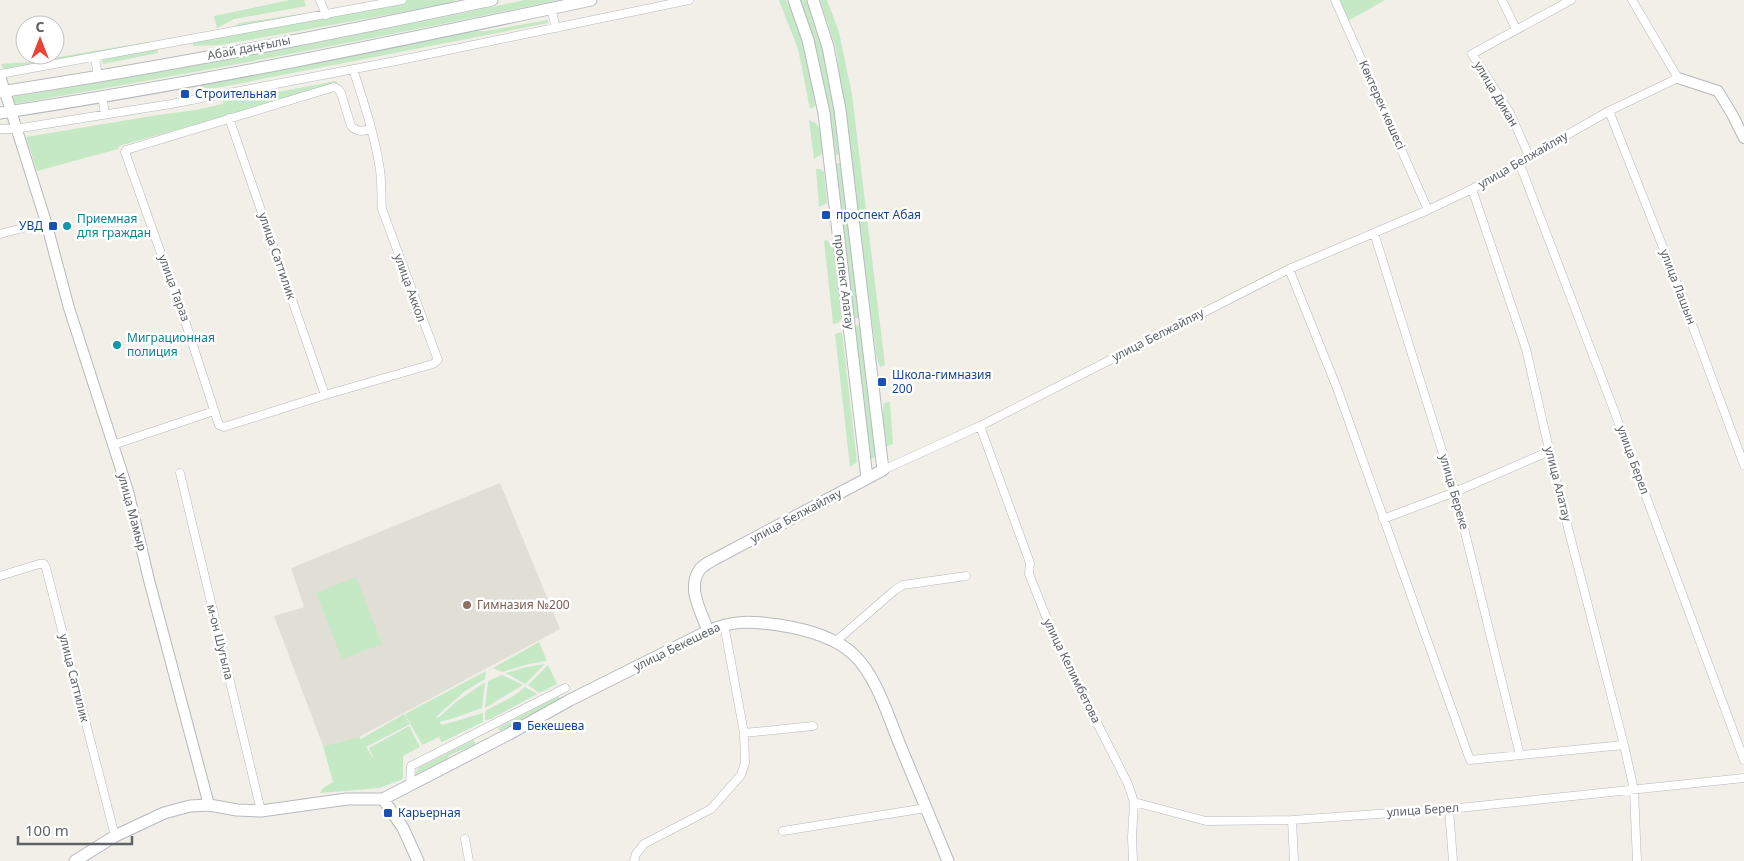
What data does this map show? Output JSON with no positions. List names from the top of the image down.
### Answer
{
  "streets": {
    "main road": [
      "Абай даңғылы",
      "улица Белжайляу",
      "проспект Алатау",
      "улица Бекешева"
    ],
    "street": [
      "улица Дикан",
      "Көктерек көшесі",
      "улица Саттилик",
      "улица Лашын",
      "улица Тараз",
      "улица Аккол",
      "улица Берел",
      "улица Алатау",
      "улица Береке",
      "улица Мамыр",
      "м-он Шугыла",
      "улица Келимбетова"
    ]
  },
  "crossings": [
    ["Абай даңғылы", "улица Мамыр"],
    ["улица Дикан", "улица Белжайляу"],
    ["Көктерек көшесі", "улица Белжайляу"],
    ["улица Белжайляу", "проспект Алатау"],
    ["улица Белжайляу", "улица Лашын"],
    ["улица Белжайляу", "улица Берел"],
    ["улица Белжайляу", "улица Алатау"],
    ["улица Белжайляу", "улица Береке"],
    ["улица Белжайляу", "улица Бекешева"],
    ["улица Белжайляу", "улица Келимбетова"],
    ["улица Саттилик", "улица Тараз"],
    ["улица Саттилик", "улица Аккол"],
    ["улица Тараз", "улица Аккол"],
    ["улица Берел", "улица Алатау"],
    ["улица Берел", "улица Келимбетова"]
  ],
  "places": {
    "transit": [
      "Строительная",
      "проспект Абая",
      "УВД",
      "Школа-гимназия 200",
      "Бекешева",
      "Карьерная"
    ],
    "other": ["Приемная для граждан", "Миграционная полиция", "Гимназия №200"]
  },
  "scale_bar": "100 m",
  "north": "top"
}
